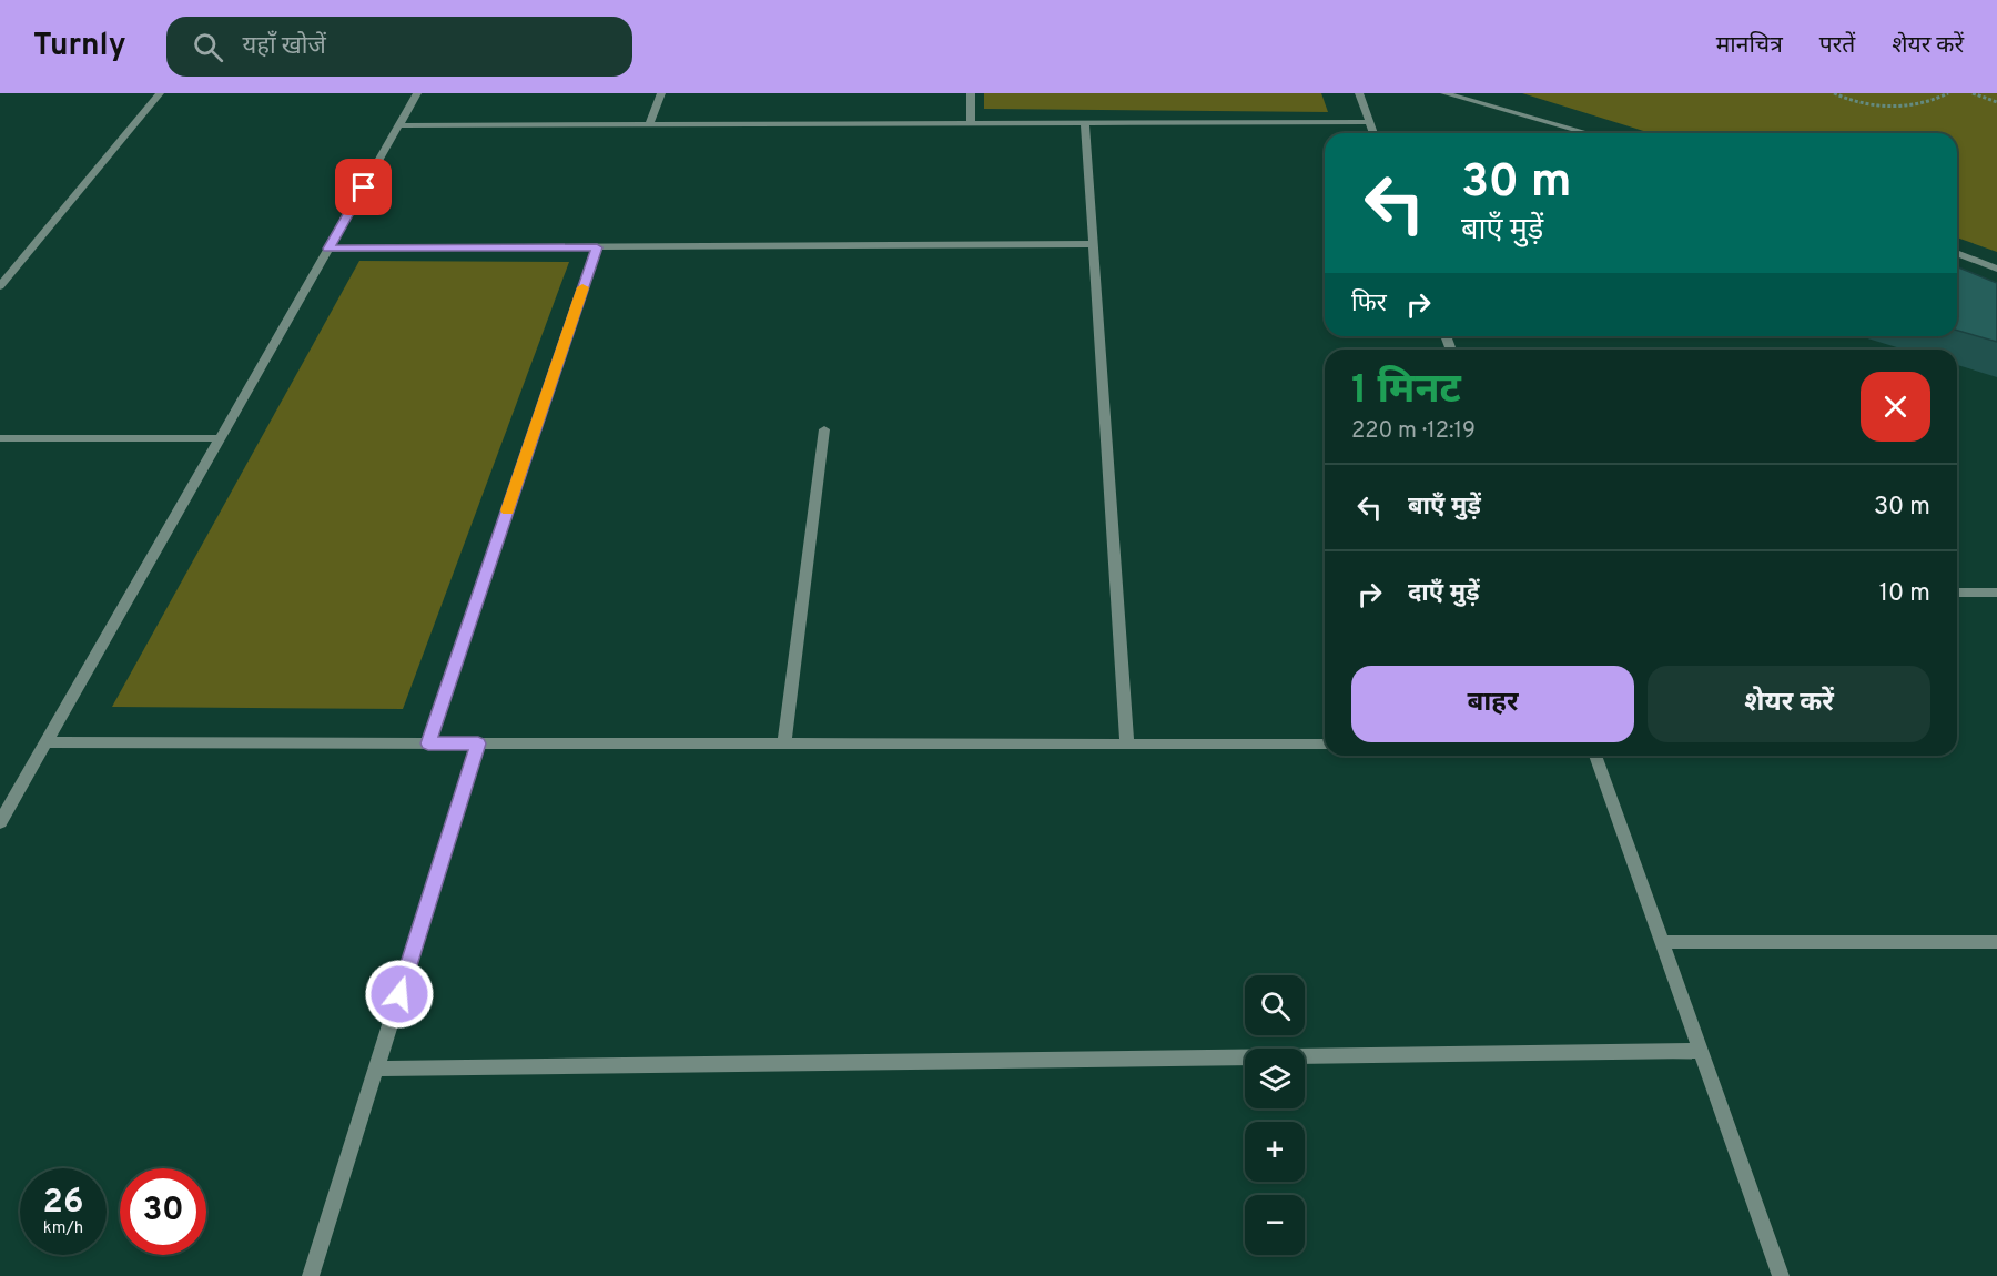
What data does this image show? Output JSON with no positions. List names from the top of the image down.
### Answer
{
  "page": {
    "header": "Turnly",
    "search": "यहाँ खोजें",
    "nav": ["मानचित्र", "परतें", "शेयर करें"],
    "turn": ["30 m", "बाएँ मुड़ें"],
    "then": "फिर",
    "heading": ["1 मिनट", "220 m · 12:19"],
    "list": [
      {
        "name": "बाएँ मुड़ें",
        "value": "30 m"
      },
      {
        "name": "दाएँ मुड़ें",
        "value": "10 m"
      }
    ],
    "buttons": ["बाहर", "शेयर करें"],
    "map_buttons": ["+", "−"],
    "speed": "26 km/h",
    "limit": "30"
  }
}
